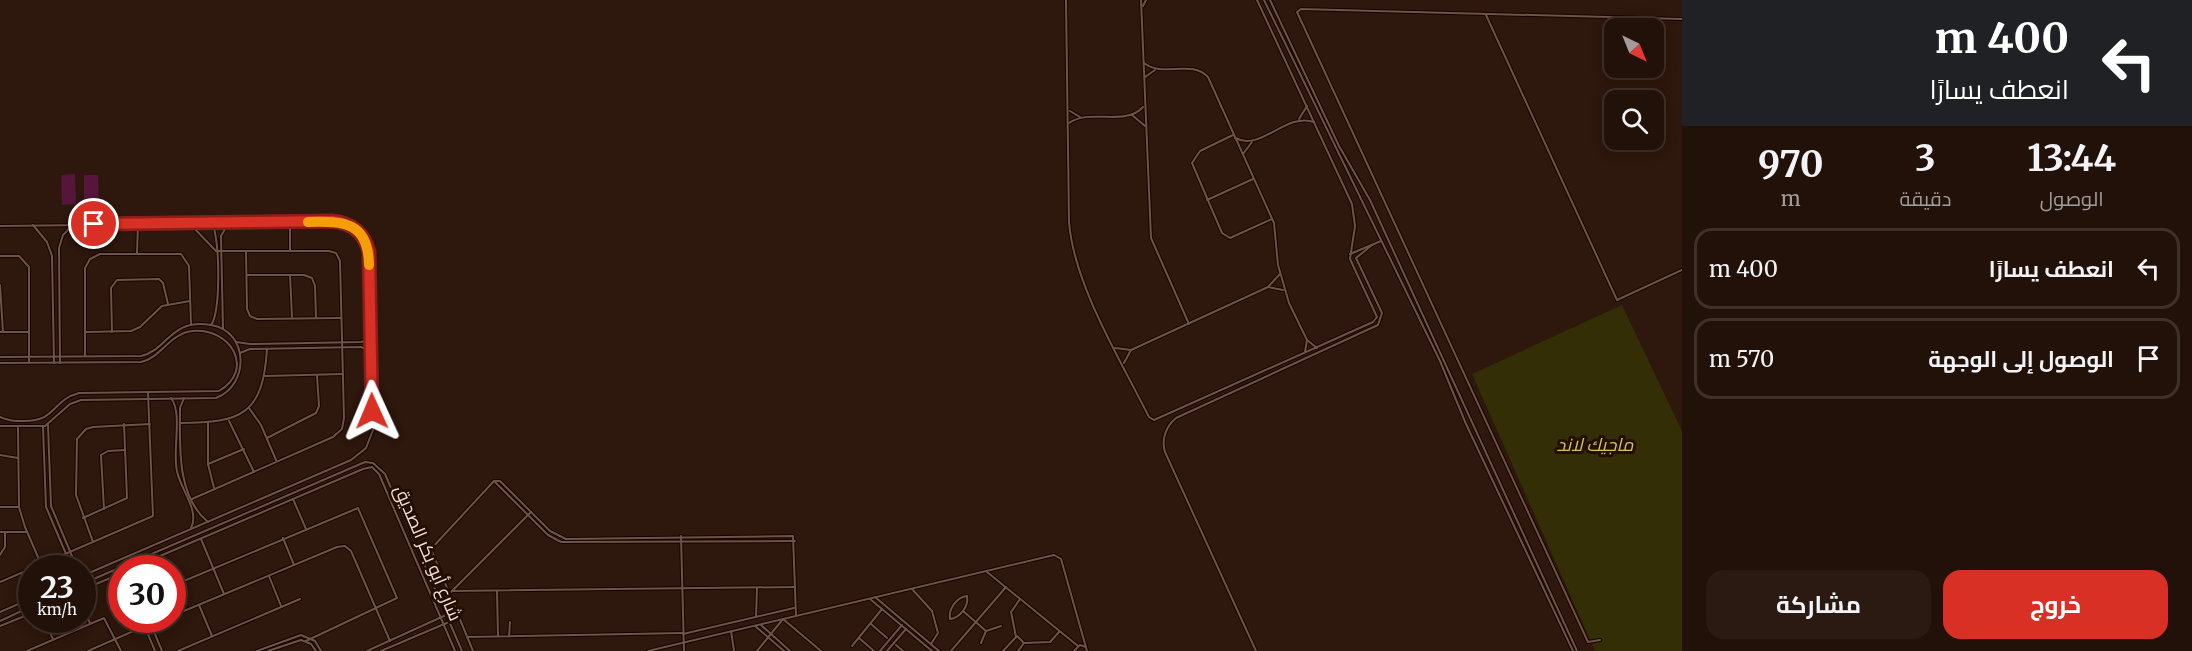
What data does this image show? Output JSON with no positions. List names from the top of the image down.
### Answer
{
  "streets": {
    "street": ["شارع أبو بكر الصديق"]
  },
  "parks": ["ماجيك لاند"],
  "north": "bottom right",
  "page": {
    "turn": ["400 m", "انعطف يسارًا"],
    "eta": [
      "13:44",
      "الوصول",
      "3",
      "دقيقة",
      "970",
      "m"
    ],
    "list": [
      {
        "name": "انعطف يسارًا",
        "value": "400 m"
      },
      {
        "name": "الوصول إلى الوجهة",
        "value": "570 m"
      }
    ],
    "speed": "23 km/h",
    "limit": "30",
    "buttons": ["خروج", "مشاركة"]
  }
}
